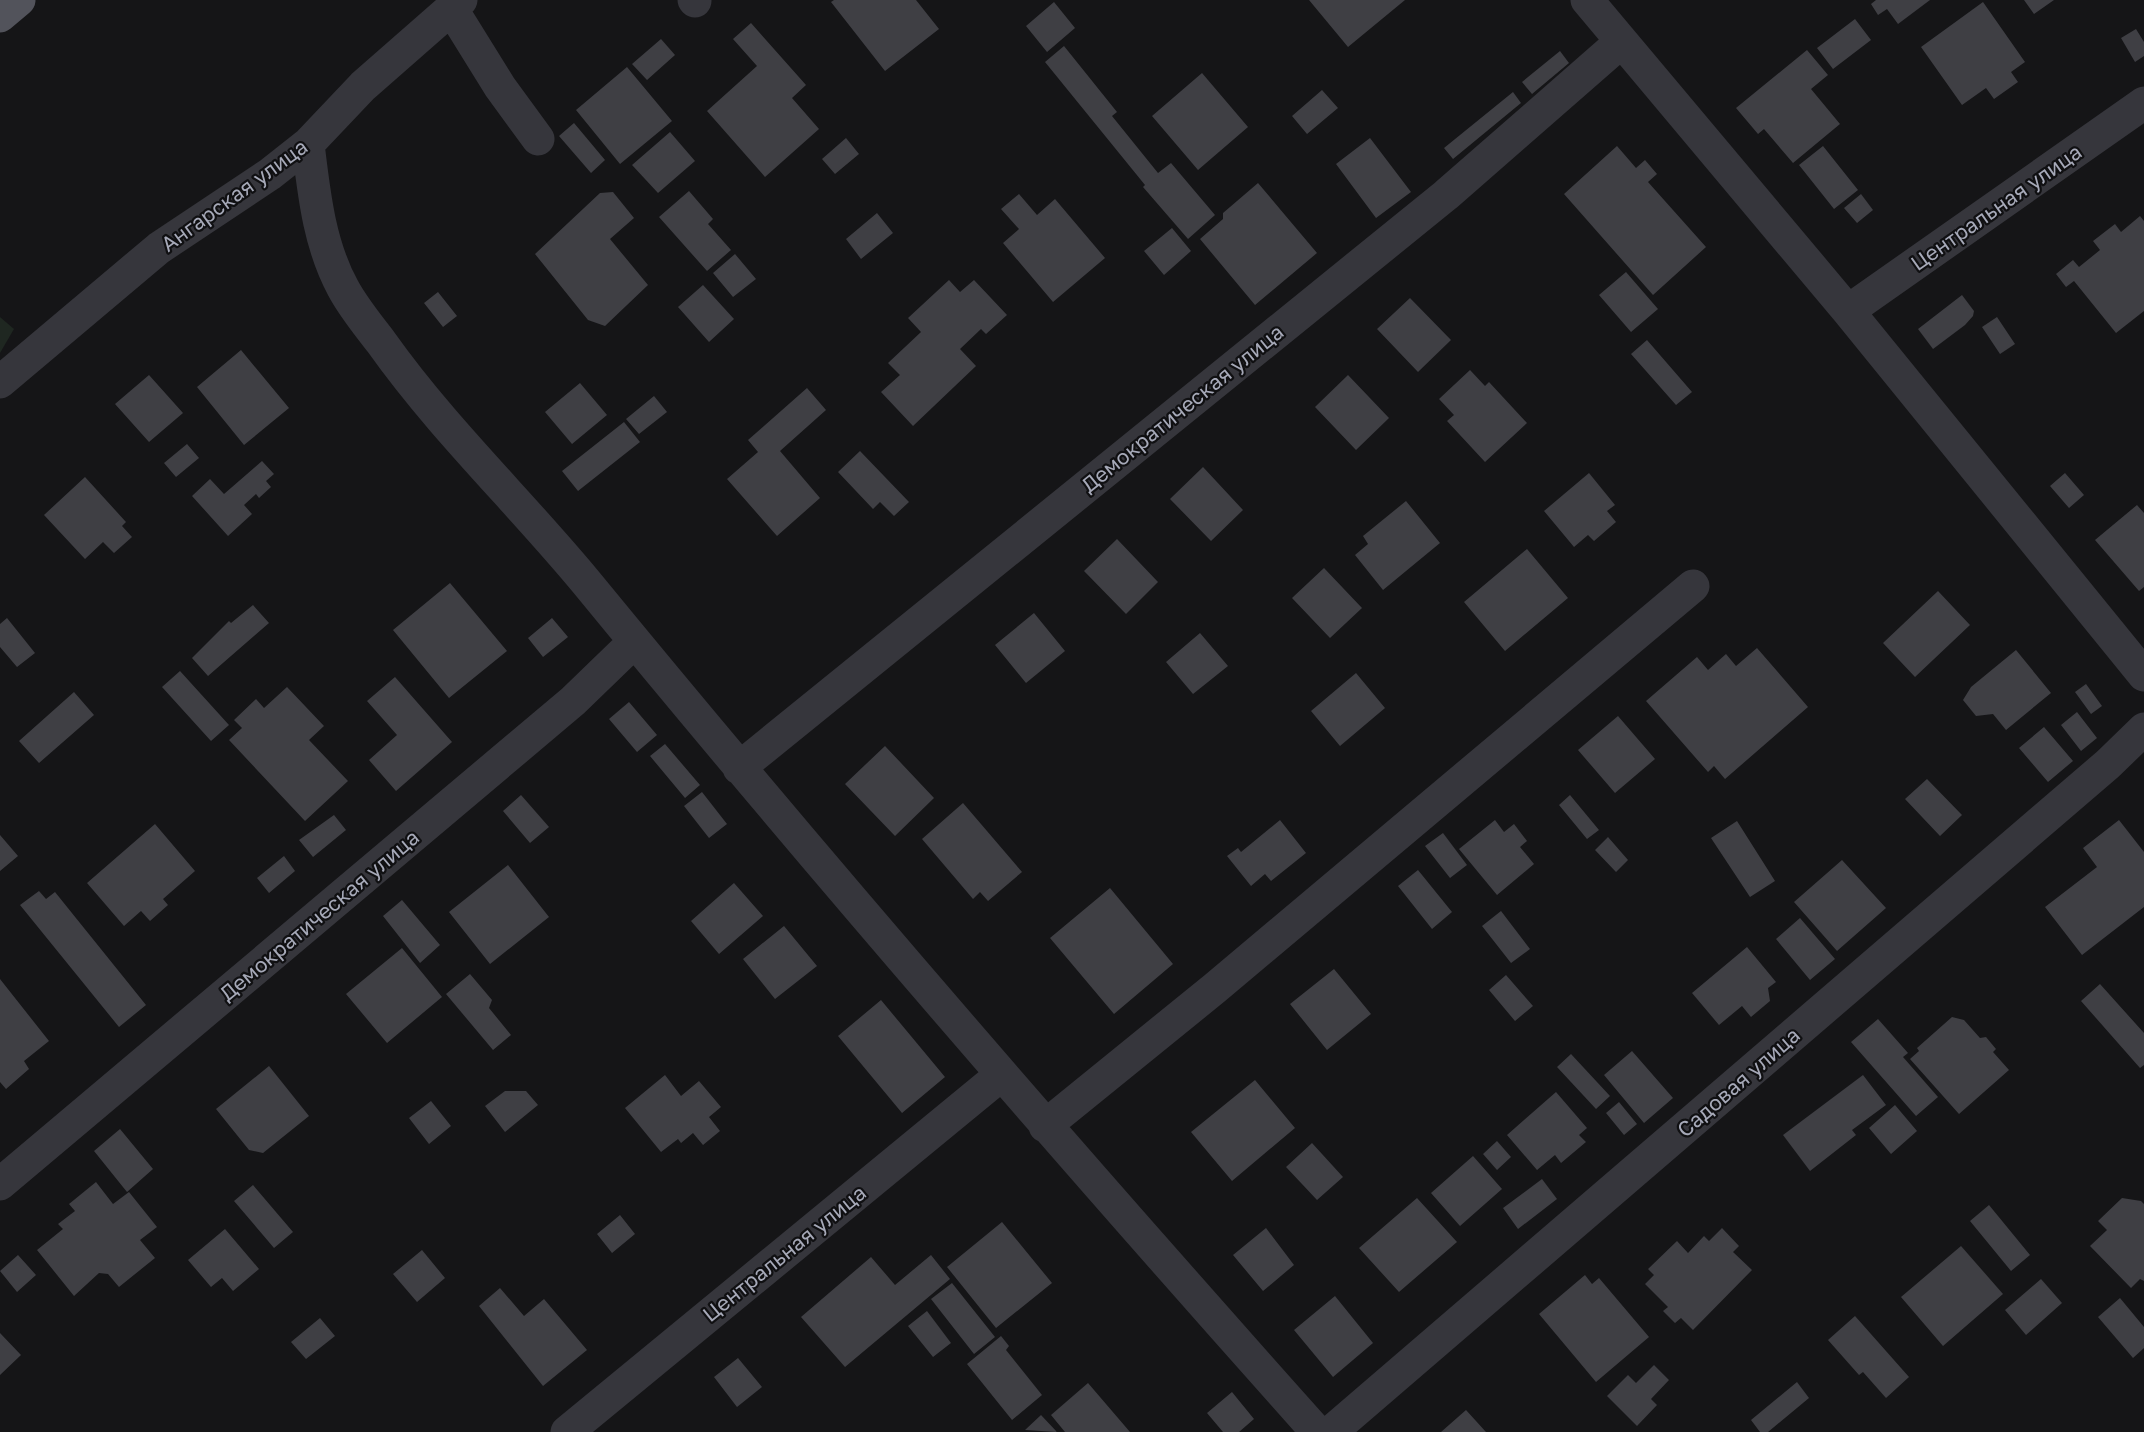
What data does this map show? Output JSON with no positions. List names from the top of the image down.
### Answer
{
  "streets": {
    "street": [
      "Ангарская улица",
      "Центральная улица",
      "Демократическая улица",
      "Садовая улица"
    ]
  }
}
